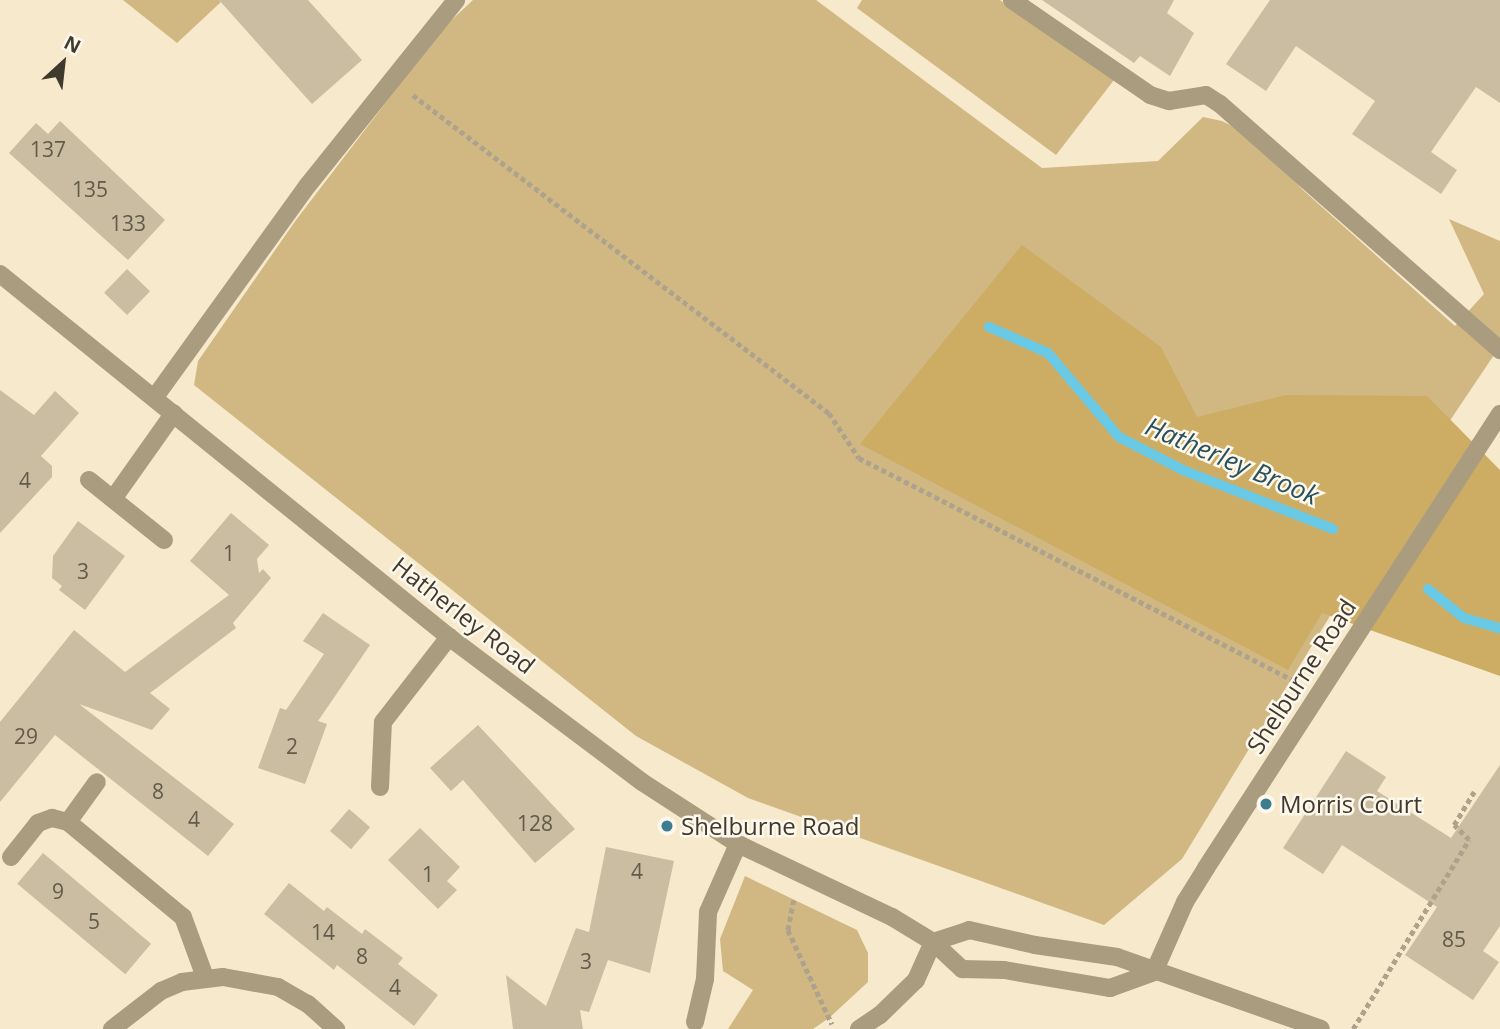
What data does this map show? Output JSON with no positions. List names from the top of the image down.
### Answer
{
  "streets": {
    "street": ["Hatherley Road", "Shelburne Road"]
  },
  "crossings": [
    ["Hatherley Road", "Shelburne Road"]
  ],
  "water": ["Hatherley Brook"],
  "places": ["Morris Court", "Shelburne Road"],
  "house_numbers": [
    "137",
    "135",
    "133",
    "4",
    "1",
    "3",
    "29",
    "2",
    "8",
    "4",
    "128",
    "4",
    "1",
    "9",
    "5",
    "14",
    "85",
    "8",
    "3",
    "4"
  ],
  "north": "top right"
}
